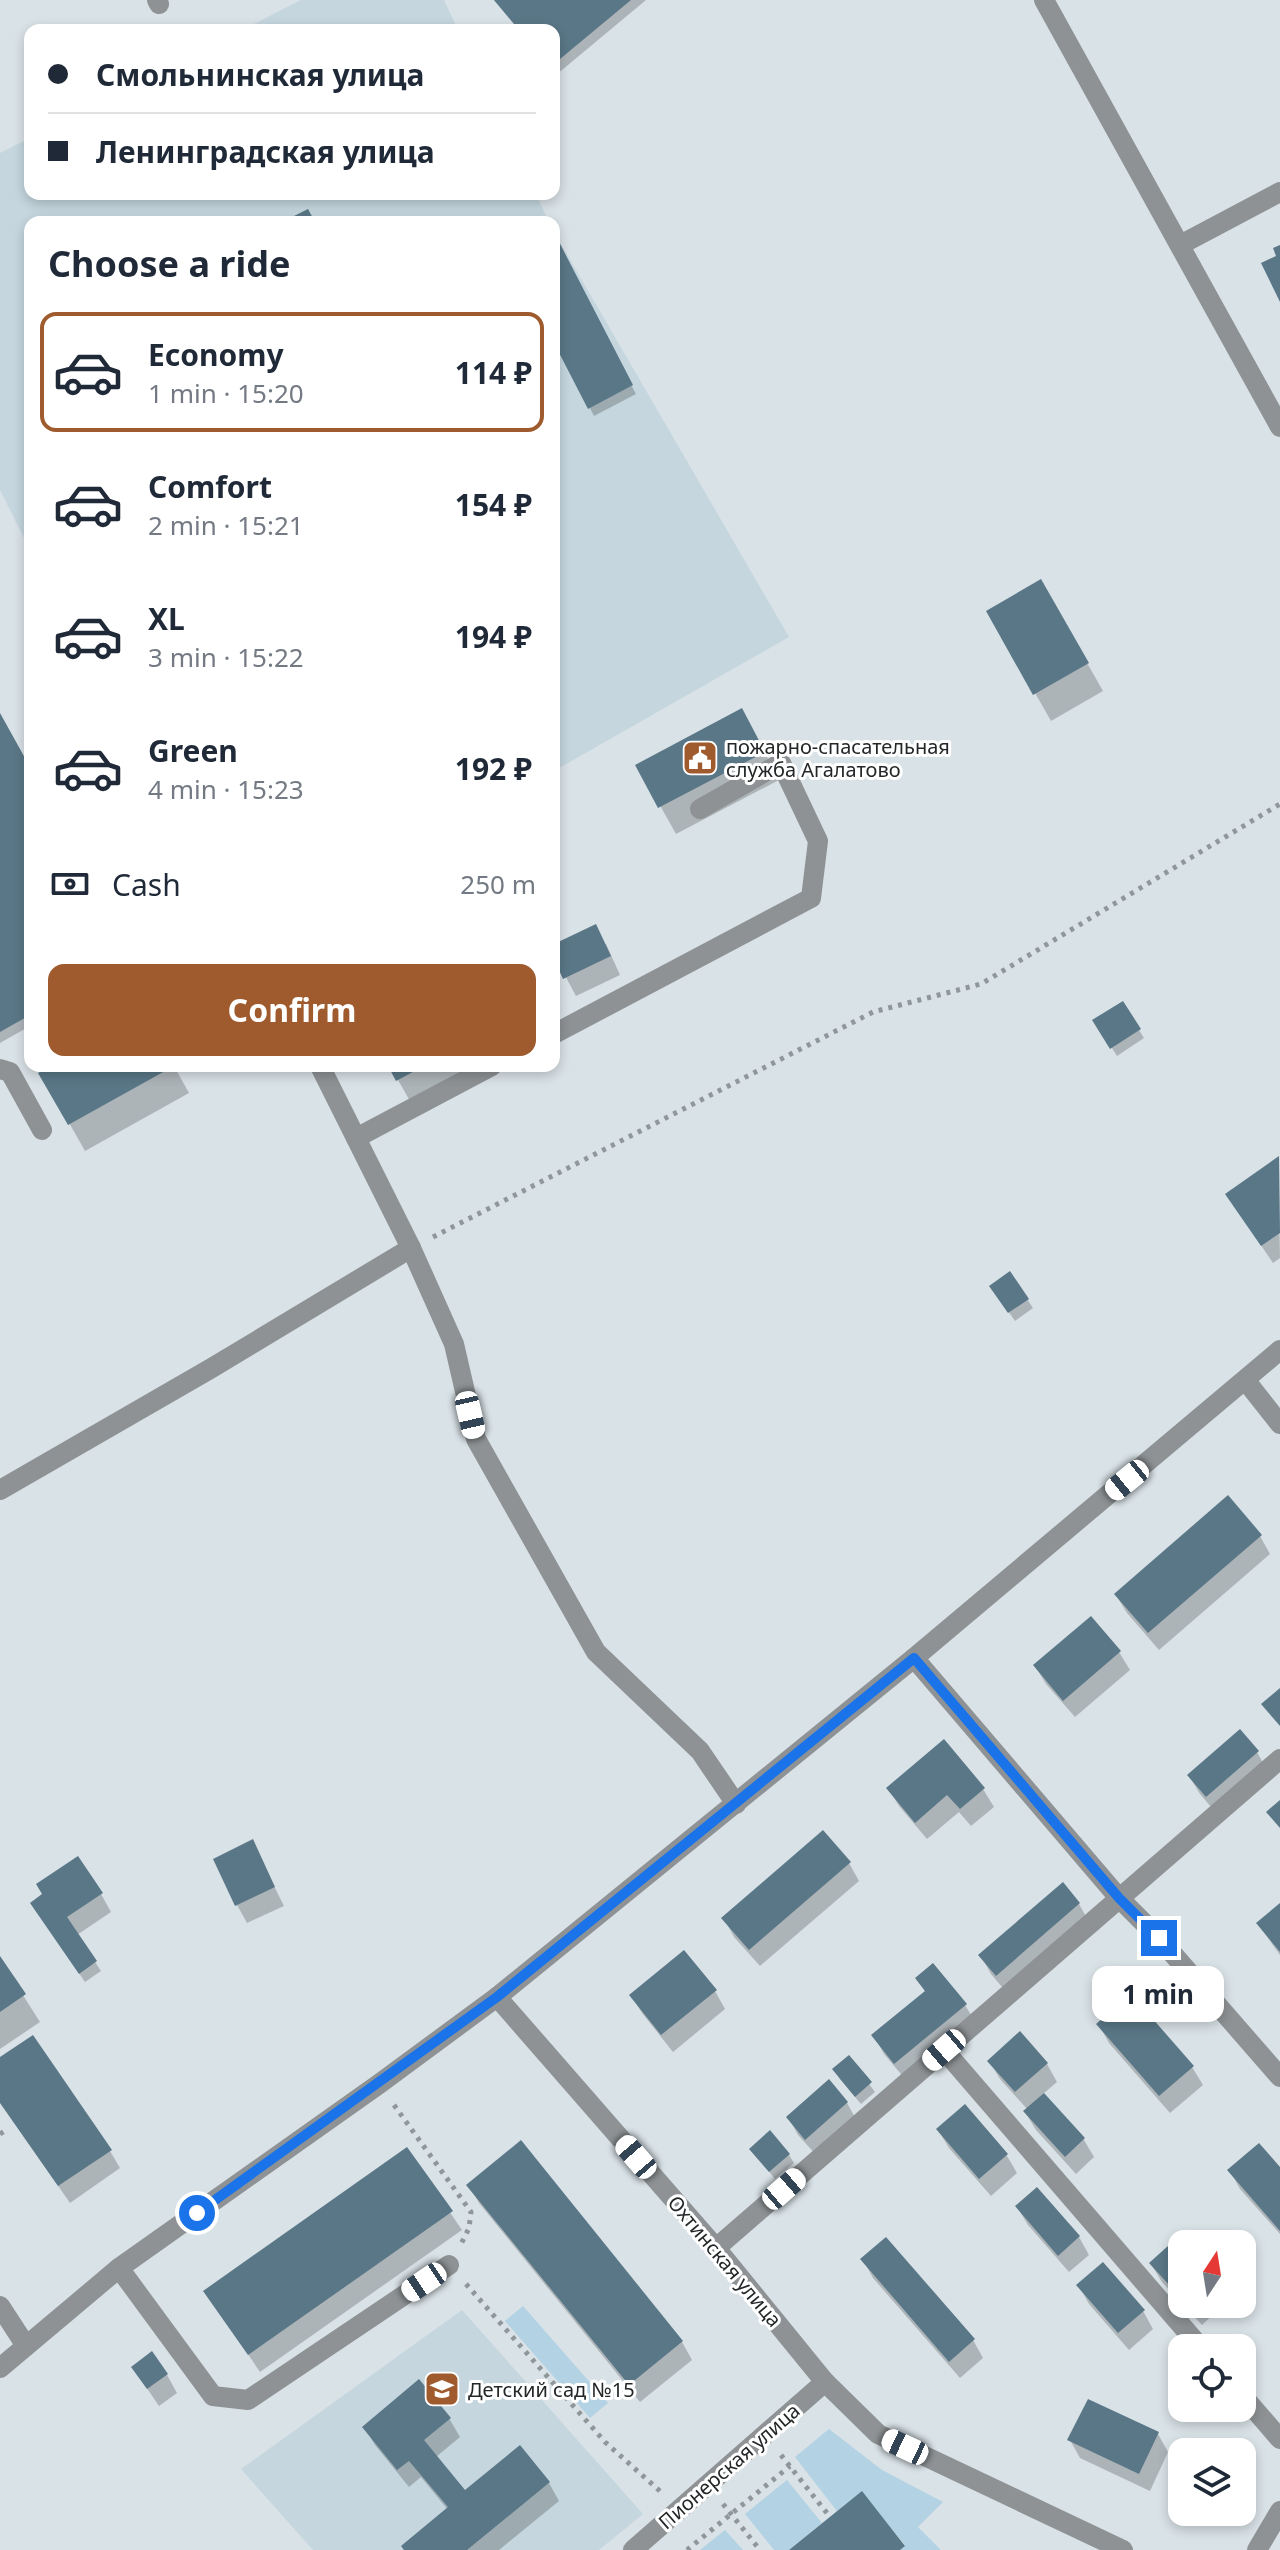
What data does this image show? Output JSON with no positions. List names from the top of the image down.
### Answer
{
  "streets": {
    "street": ["Охтинская улица", "Пионерская улица"]
  },
  "crossings": [
    ["Охтинская улица", "Пионерская улица"]
  ],
  "places": {
    "public building": ["пожарно-спасательная служба Агалатово"],
    "school or university": ["Детский сад №15"]
  },
  "north": "top",
  "page": {
    "banner": ["Смольнинская улица", "Ленинградская улица"],
    "heading": "Choose a ride",
    "list": [
      {
        "name": "Economy",
        "note": "1 min · 15:20",
        "value": "114 ₽"
      },
      {
        "name": "Comfort",
        "note": "2 min · 15:21",
        "value": "154 ₽"
      },
      {
        "name": "XL",
        "note": "3 min · 15:22",
        "value": "194 ₽"
      },
      {
        "name": "Green",
        "note": "4 min · 15:23",
        "value": "192 ₽"
      }
    ],
    "pay": ["Cash", "250 m"],
    "buttons": "Confirm",
    "bubble": "1 min"
  }
}
